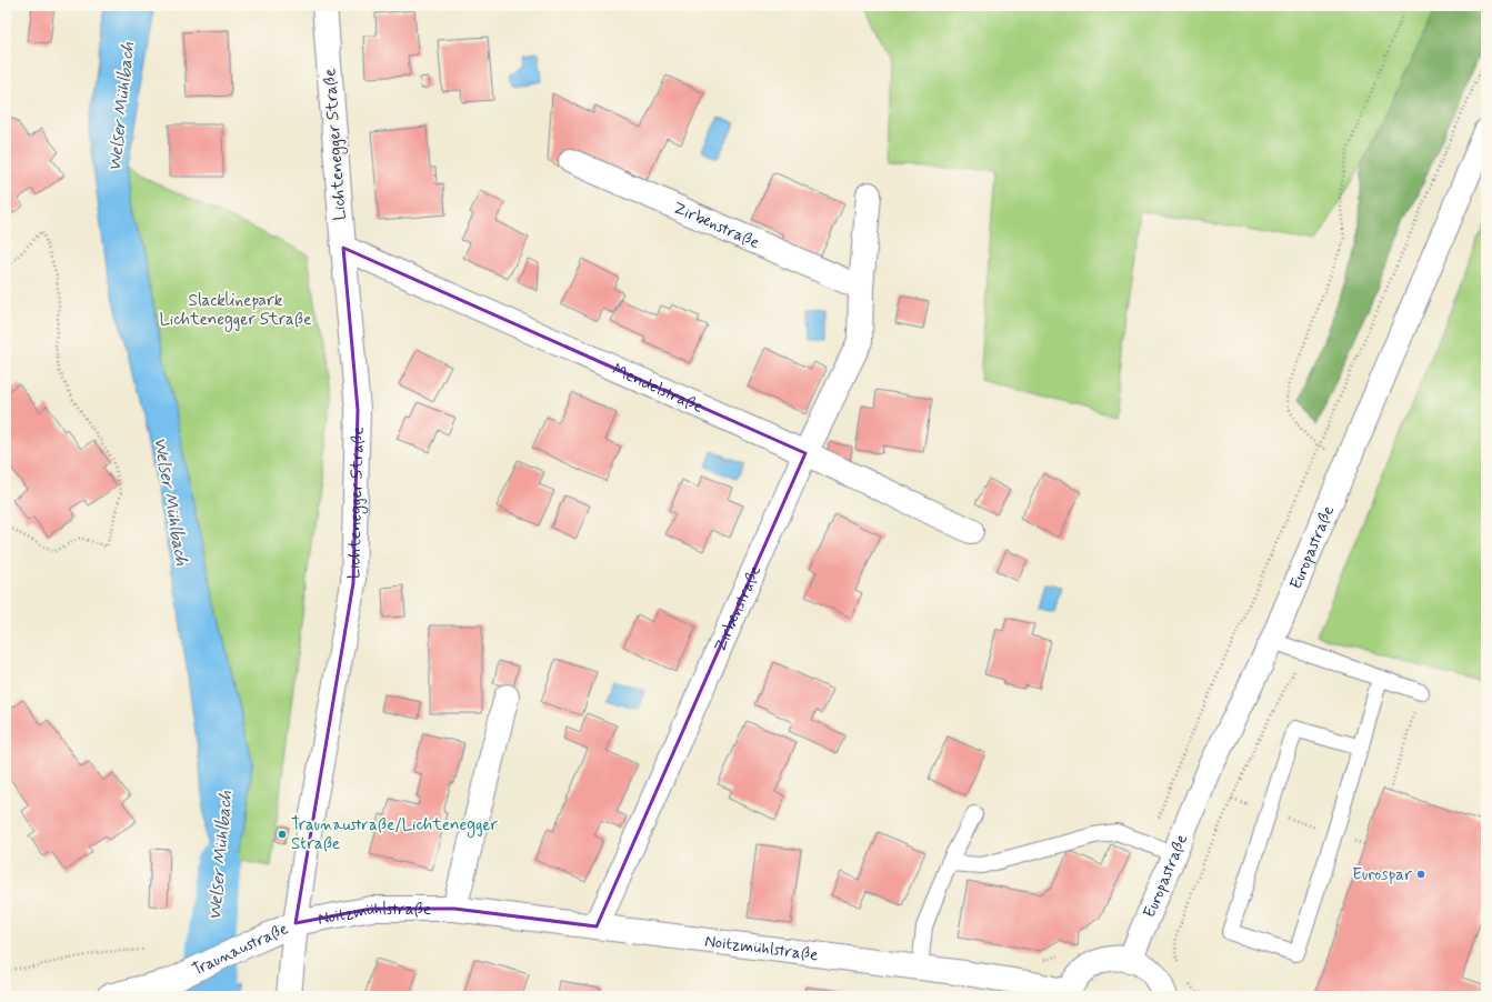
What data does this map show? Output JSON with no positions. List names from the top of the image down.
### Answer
{
  "streets": {
    "street": [
      "Lichtenegger Straße",
      "Zirbenstraße",
      "Mendelstraße",
      "Europastraße",
      "Noitzmühlstraße",
      "Traunaustraße"
    ]
  },
  "crossings": [
    ["Lichtenegger Straße", "Mendelstraße"],
    ["Lichtenegger Straße", "Noitzmühlstraße"],
    ["Lichtenegger Straße", "Traunaustraße"],
    ["Zirbenstraße", "Mendelstraße"],
    ["Zirbenstraße", "Noitzmühlstraße"],
    ["Noitzmühlstraße", "Traunaustraße"]
  ],
  "water": ["Welser Mühlbach"],
  "parks": ["Slacklinepark Lichtenegger Straße"],
  "places": ["Traunaustraße/Lichtenegger Straße", "Eurospar"]
}
